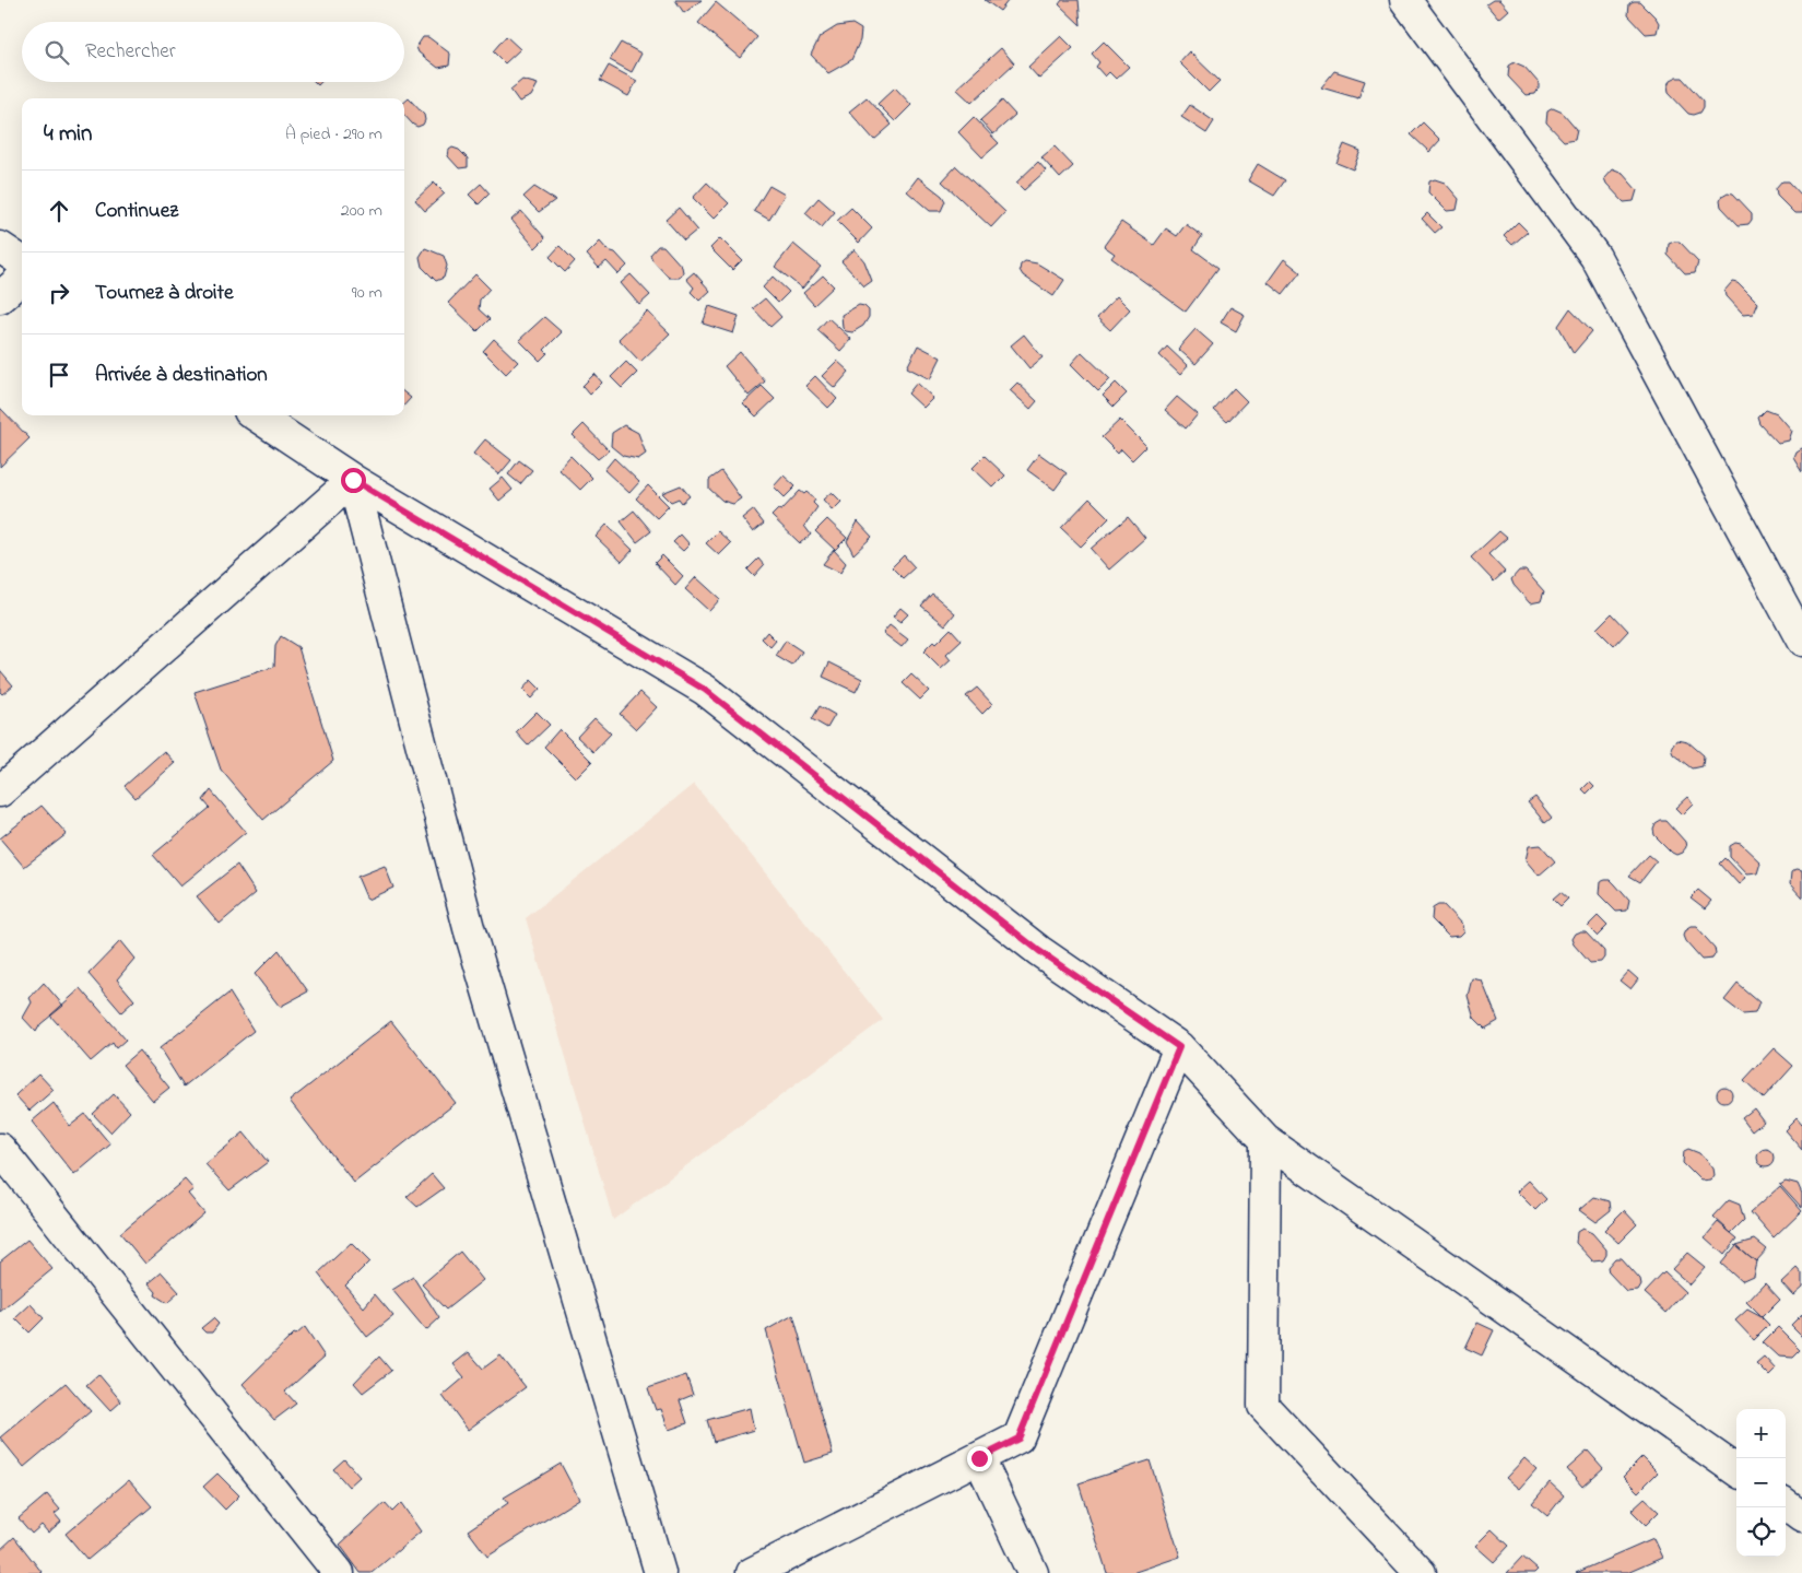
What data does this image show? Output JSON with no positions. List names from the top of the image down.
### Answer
{
  "page": {
    "search": "Rechercher",
    "heading": ["4 min", "À pied · 290 m"],
    "list": [
      ["Continuez", "200 m"],
      ["Tournez à droite", "90 m"],
      "Arrivée à destination"
    ],
    "map_buttons": ["+", "−"]
  }
}
